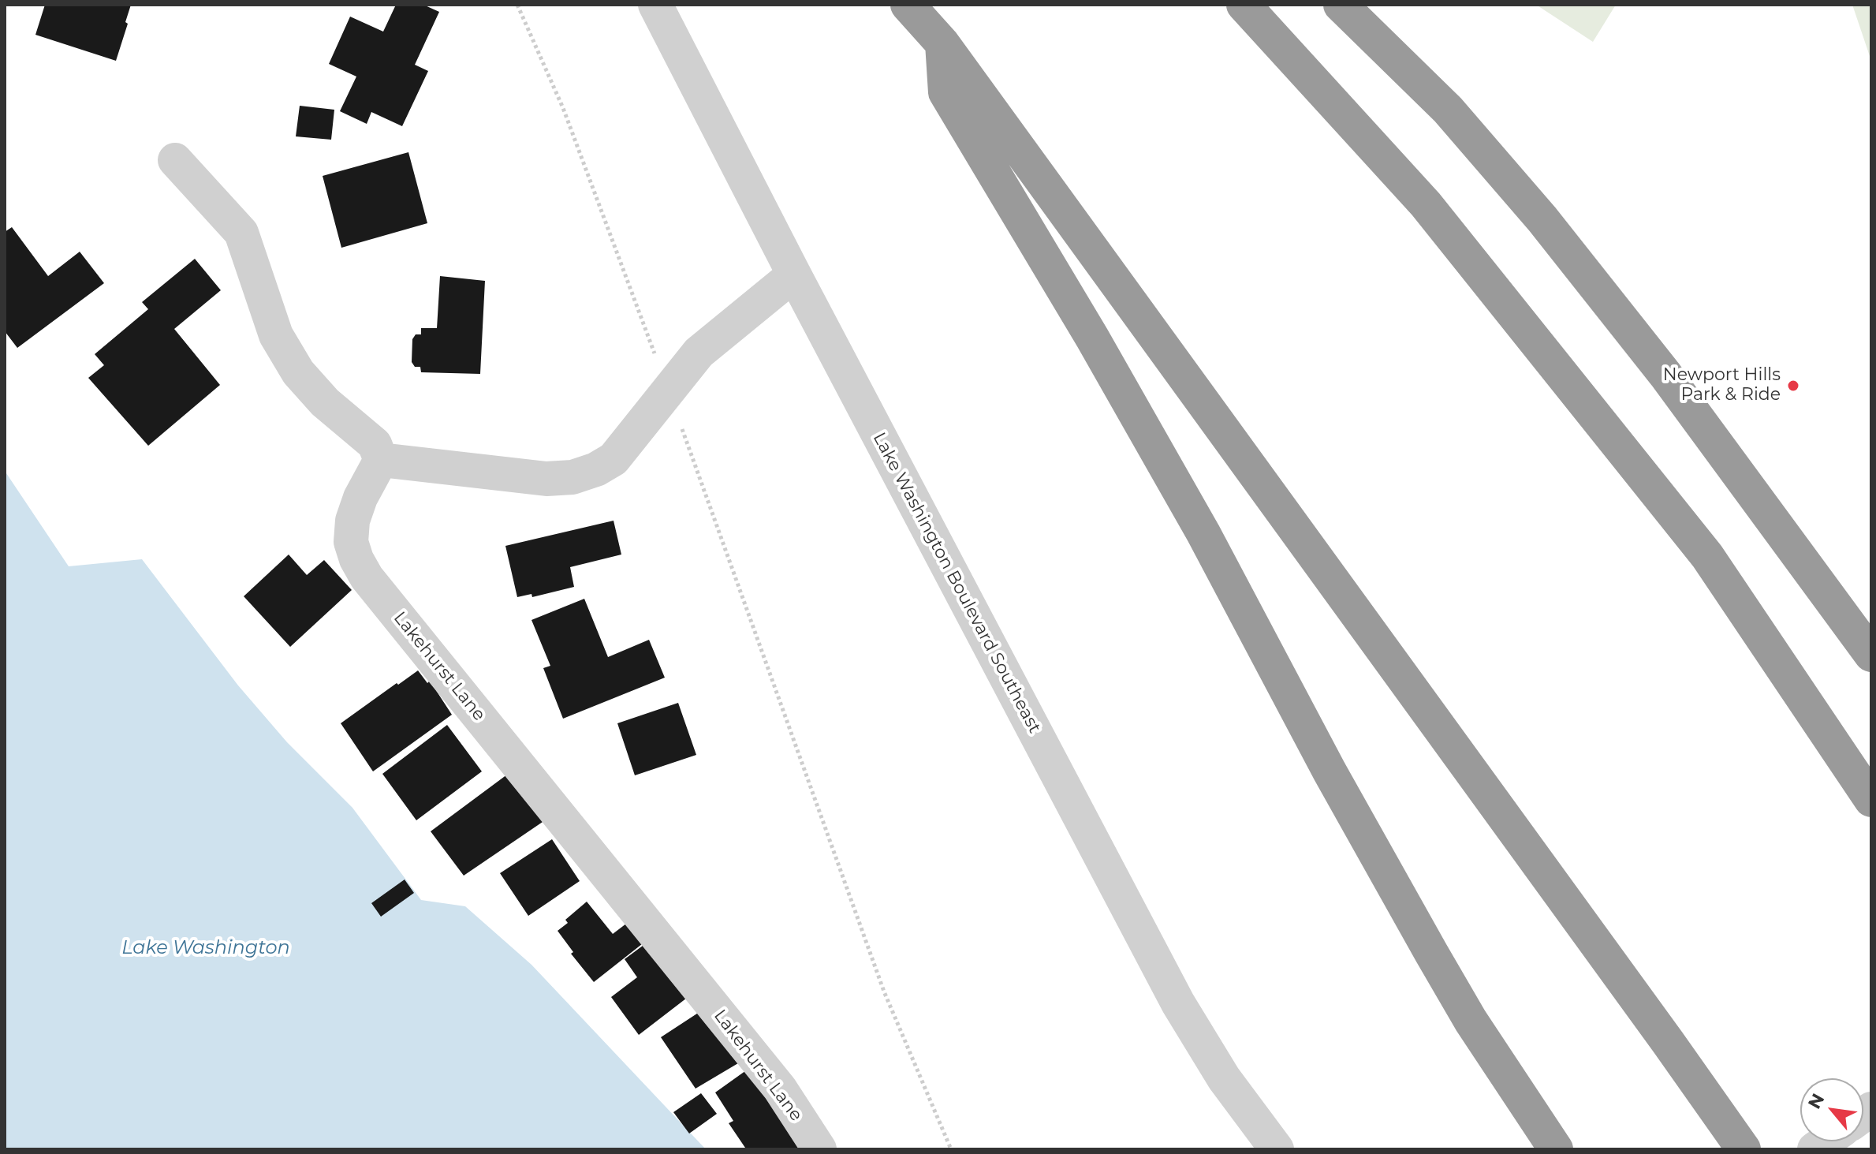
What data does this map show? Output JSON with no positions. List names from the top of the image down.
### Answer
{
  "streets": {
    "street": ["Lake Washington Boulevard Southeast", "Lakehurst Lane"]
  },
  "water": ["Lake Washington"],
  "places": ["Newport Hills Park & Ride"],
  "north": "top left"
}
